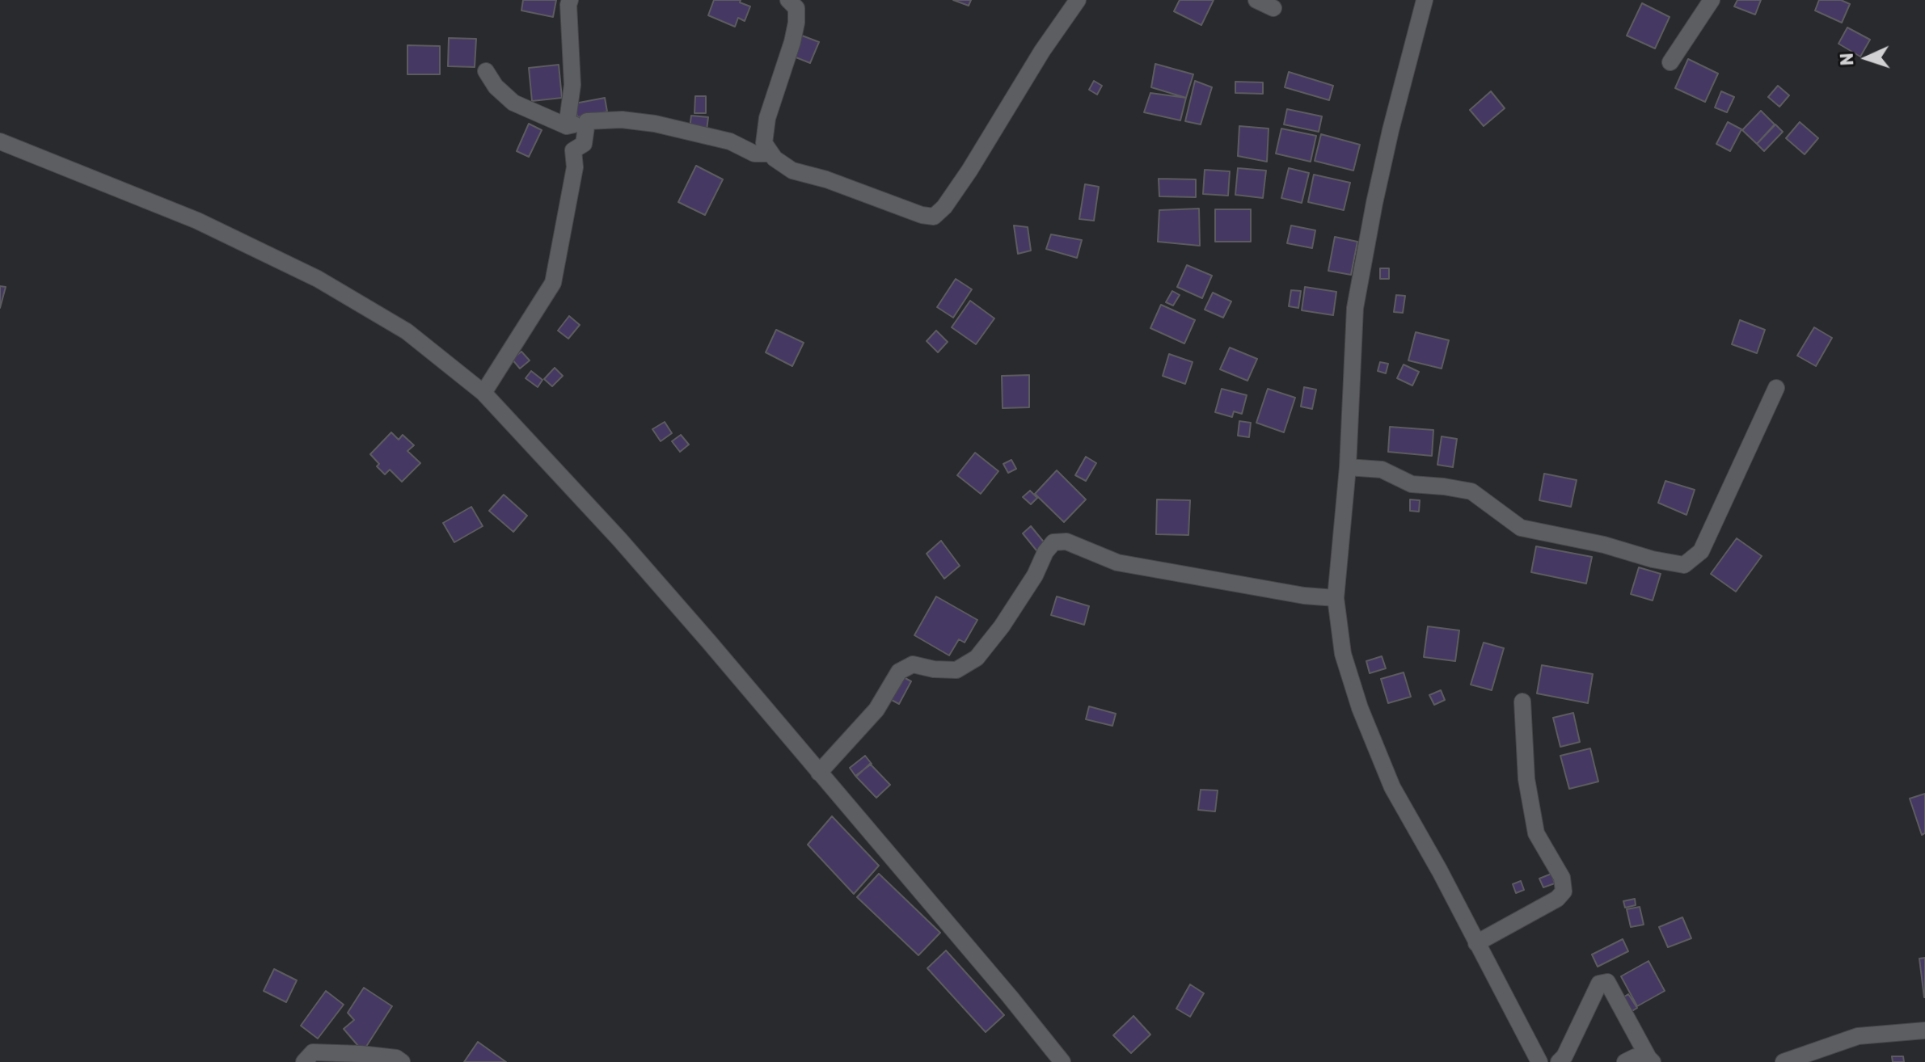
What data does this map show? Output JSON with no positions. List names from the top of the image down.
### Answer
{
  "north": "left"
}
